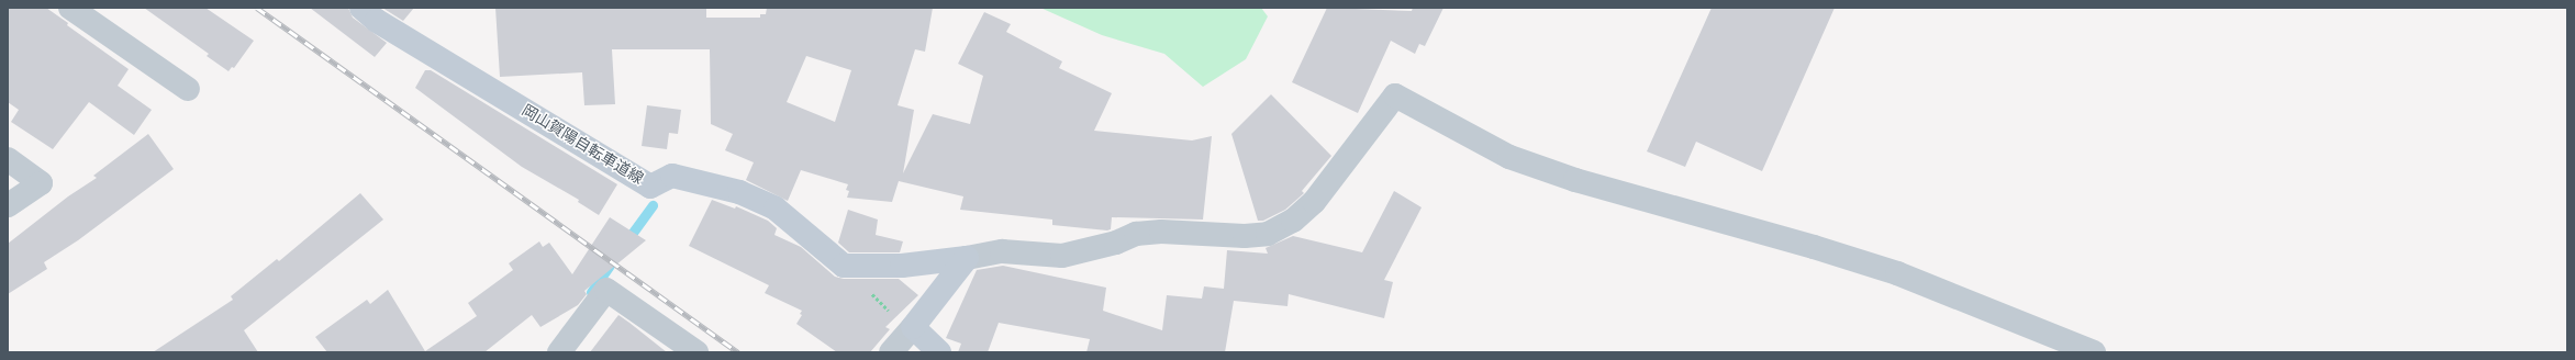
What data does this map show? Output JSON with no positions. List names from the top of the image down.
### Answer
{
  "streets": {
    "main road": ["岡山賀陽自転車道線"]
  }
}
